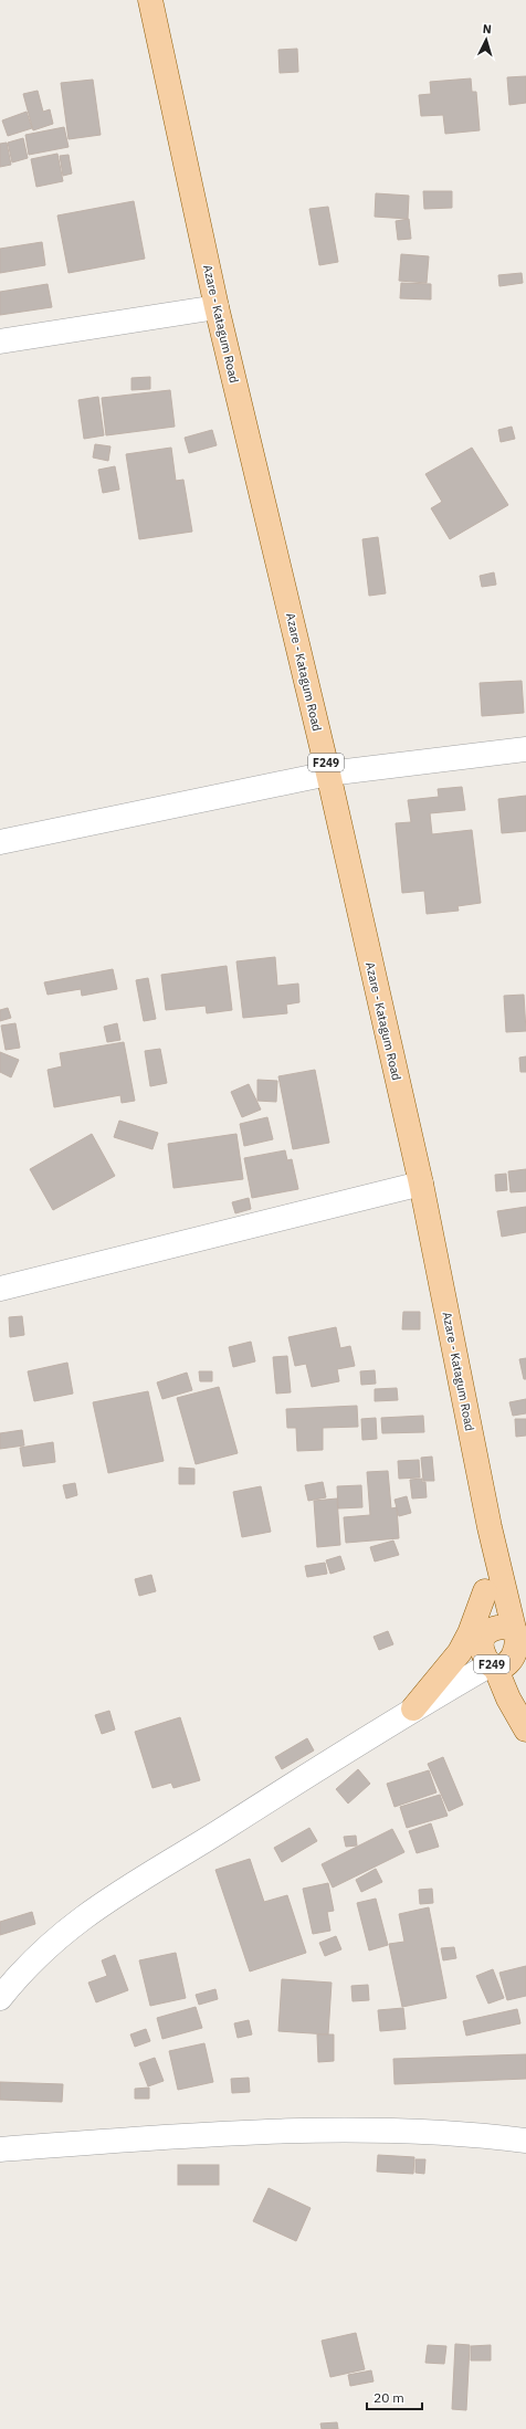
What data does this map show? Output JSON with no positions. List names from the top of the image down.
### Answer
{
  "streets": {
    "main road": ["Azare - Katagum Road", "F249"]
  },
  "crossings": [
    ["Azare - Katagum Road", "F249"]
  ],
  "scale_bar": "20 m",
  "north": "top"
}
